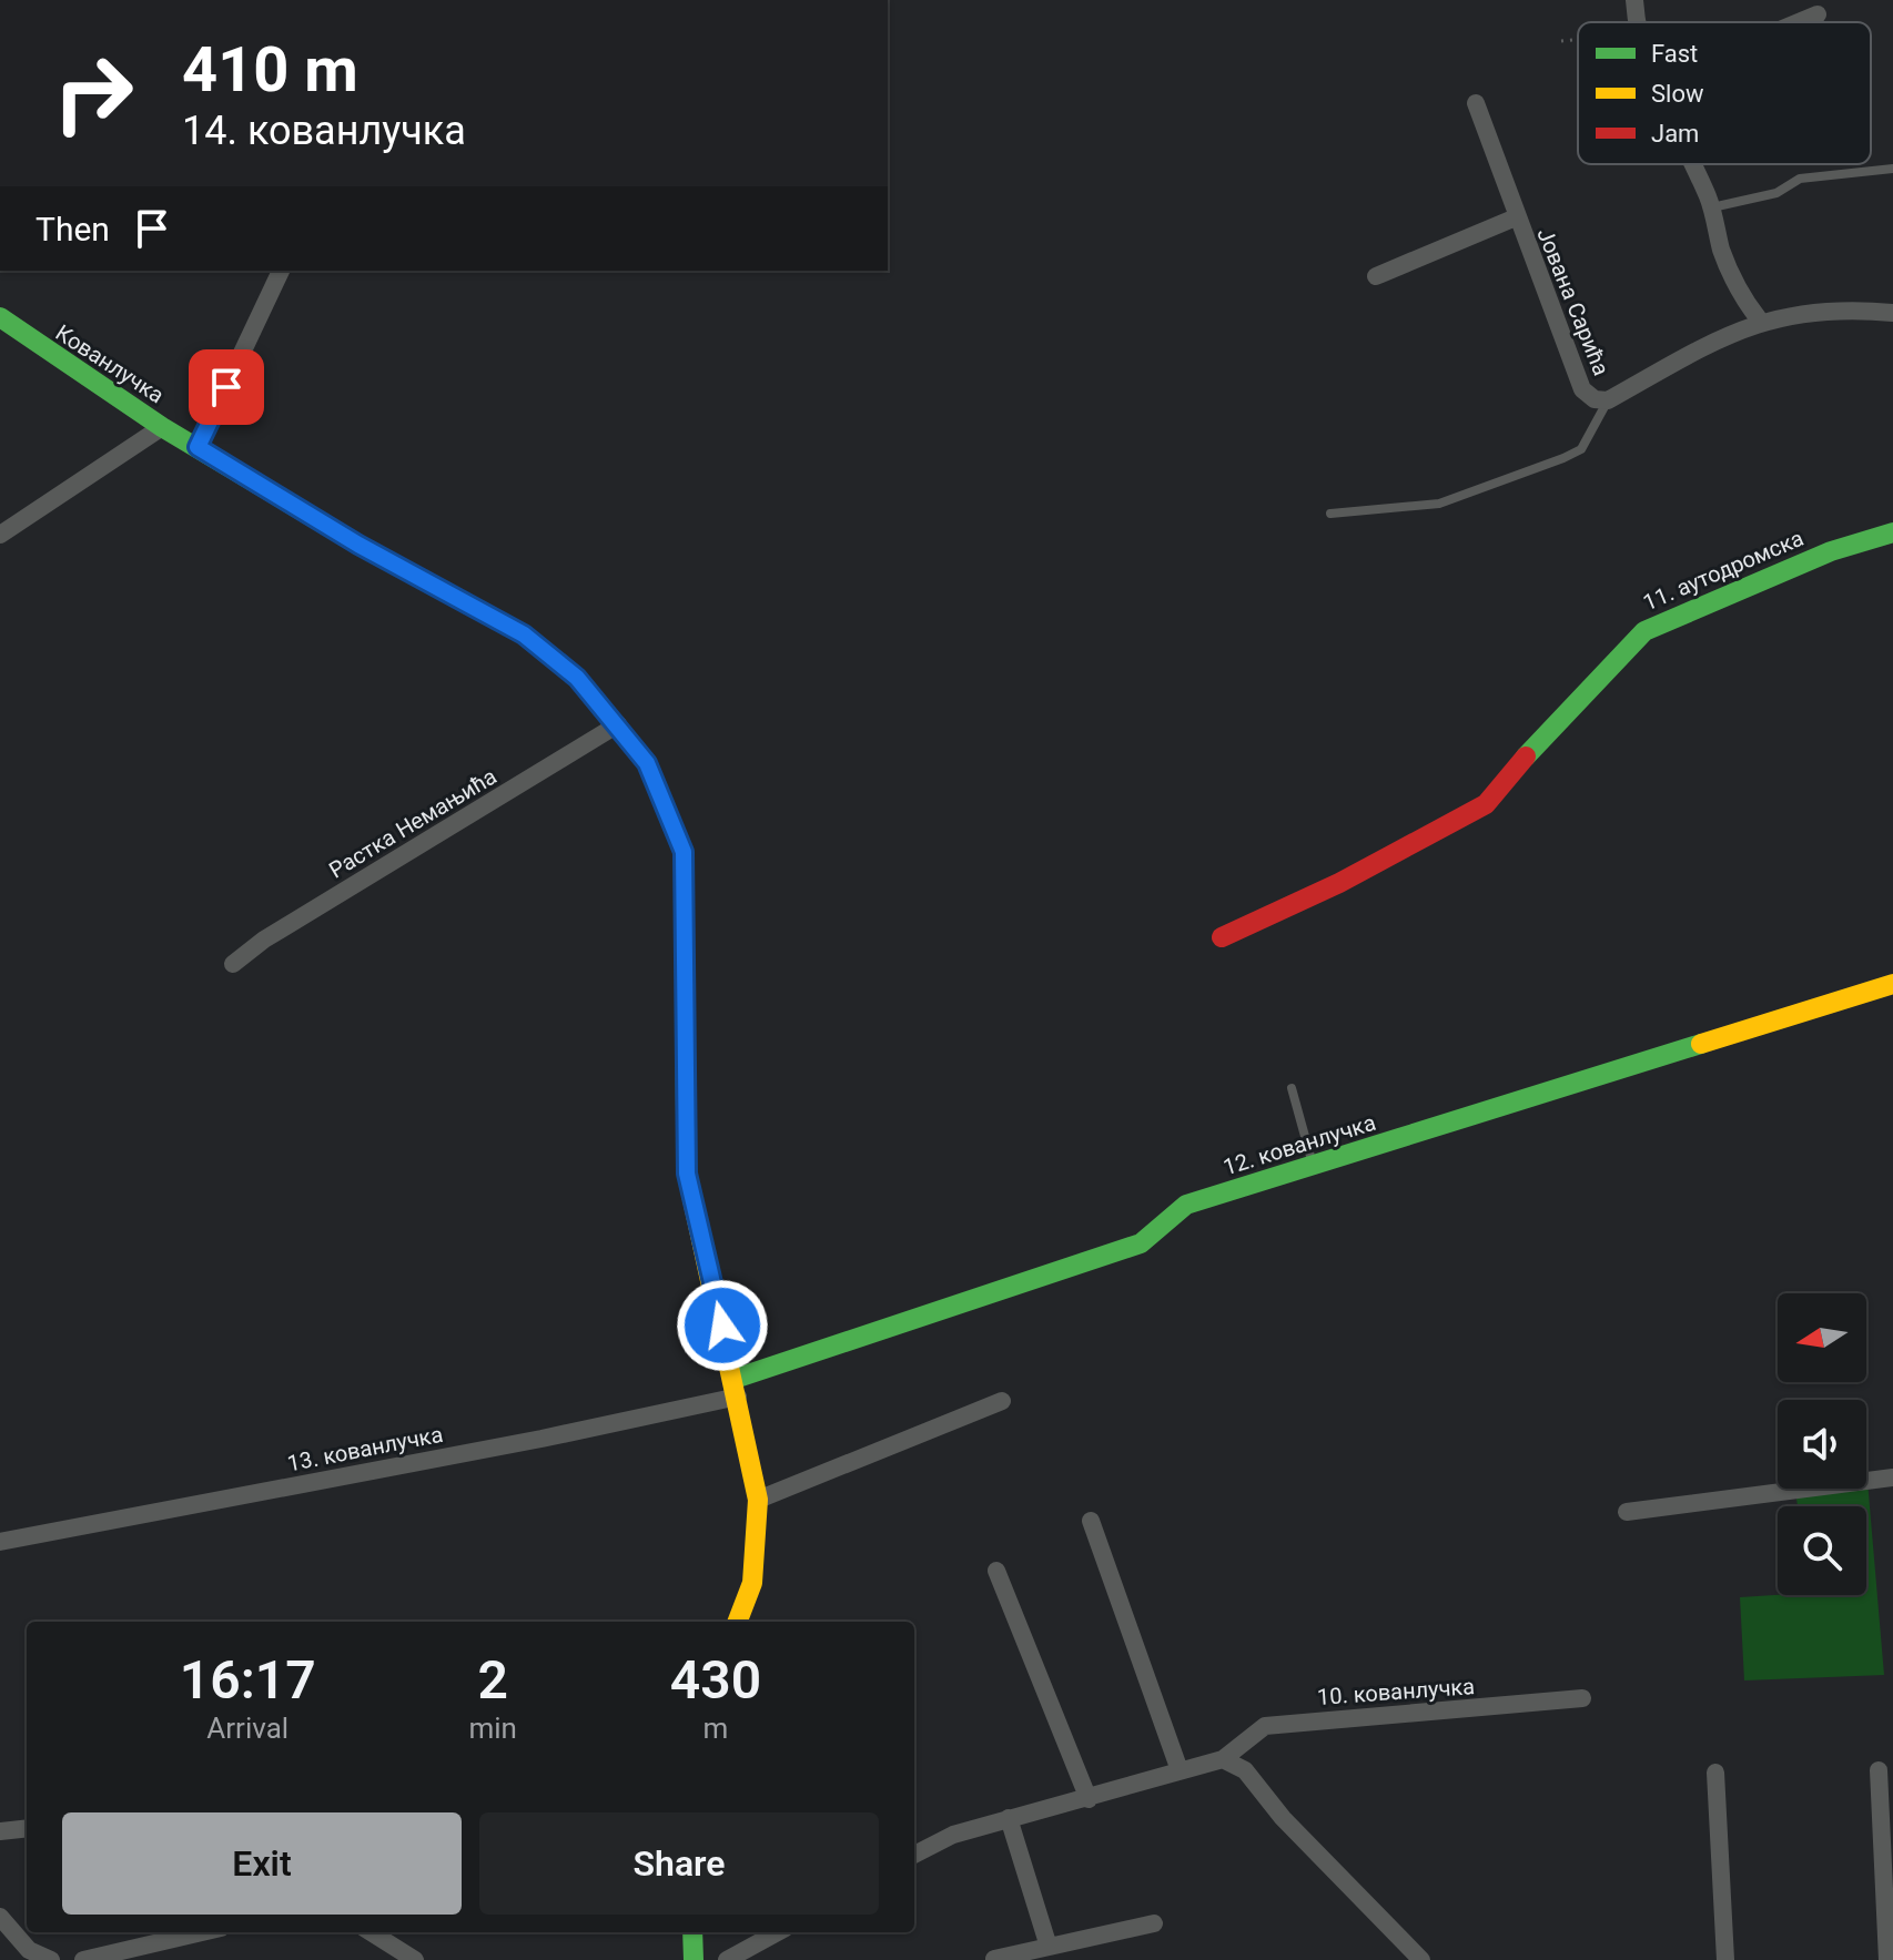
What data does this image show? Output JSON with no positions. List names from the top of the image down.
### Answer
{
  "streets": {
    "street": [
      "Јована Сарића",
      "Кованлучка",
      "11. аутодромска",
      "Растка Немањића",
      "12. кованлучка",
      "13. кованлучка",
      "10. кованлучка"
    ]
  },
  "crossings": [
    ["Кованлучка", "Растка Немањића"],
    ["Кованлучка", "12. кованлучка"],
    ["Кованлучка", "13. кованлучка"],
    ["12. кованлучка", "13. кованлучка"]
  ],
  "legend": ["Fast", "Slow", "Jam"],
  "north": "left",
  "page": {
    "turn": ["410 m", "14. кованлучка"],
    "then": "Then",
    "eta": [
      "16:17",
      "Arrival",
      "2",
      "min",
      "430",
      "m"
    ],
    "buttons": ["Exit", "Share"]
  }
}
